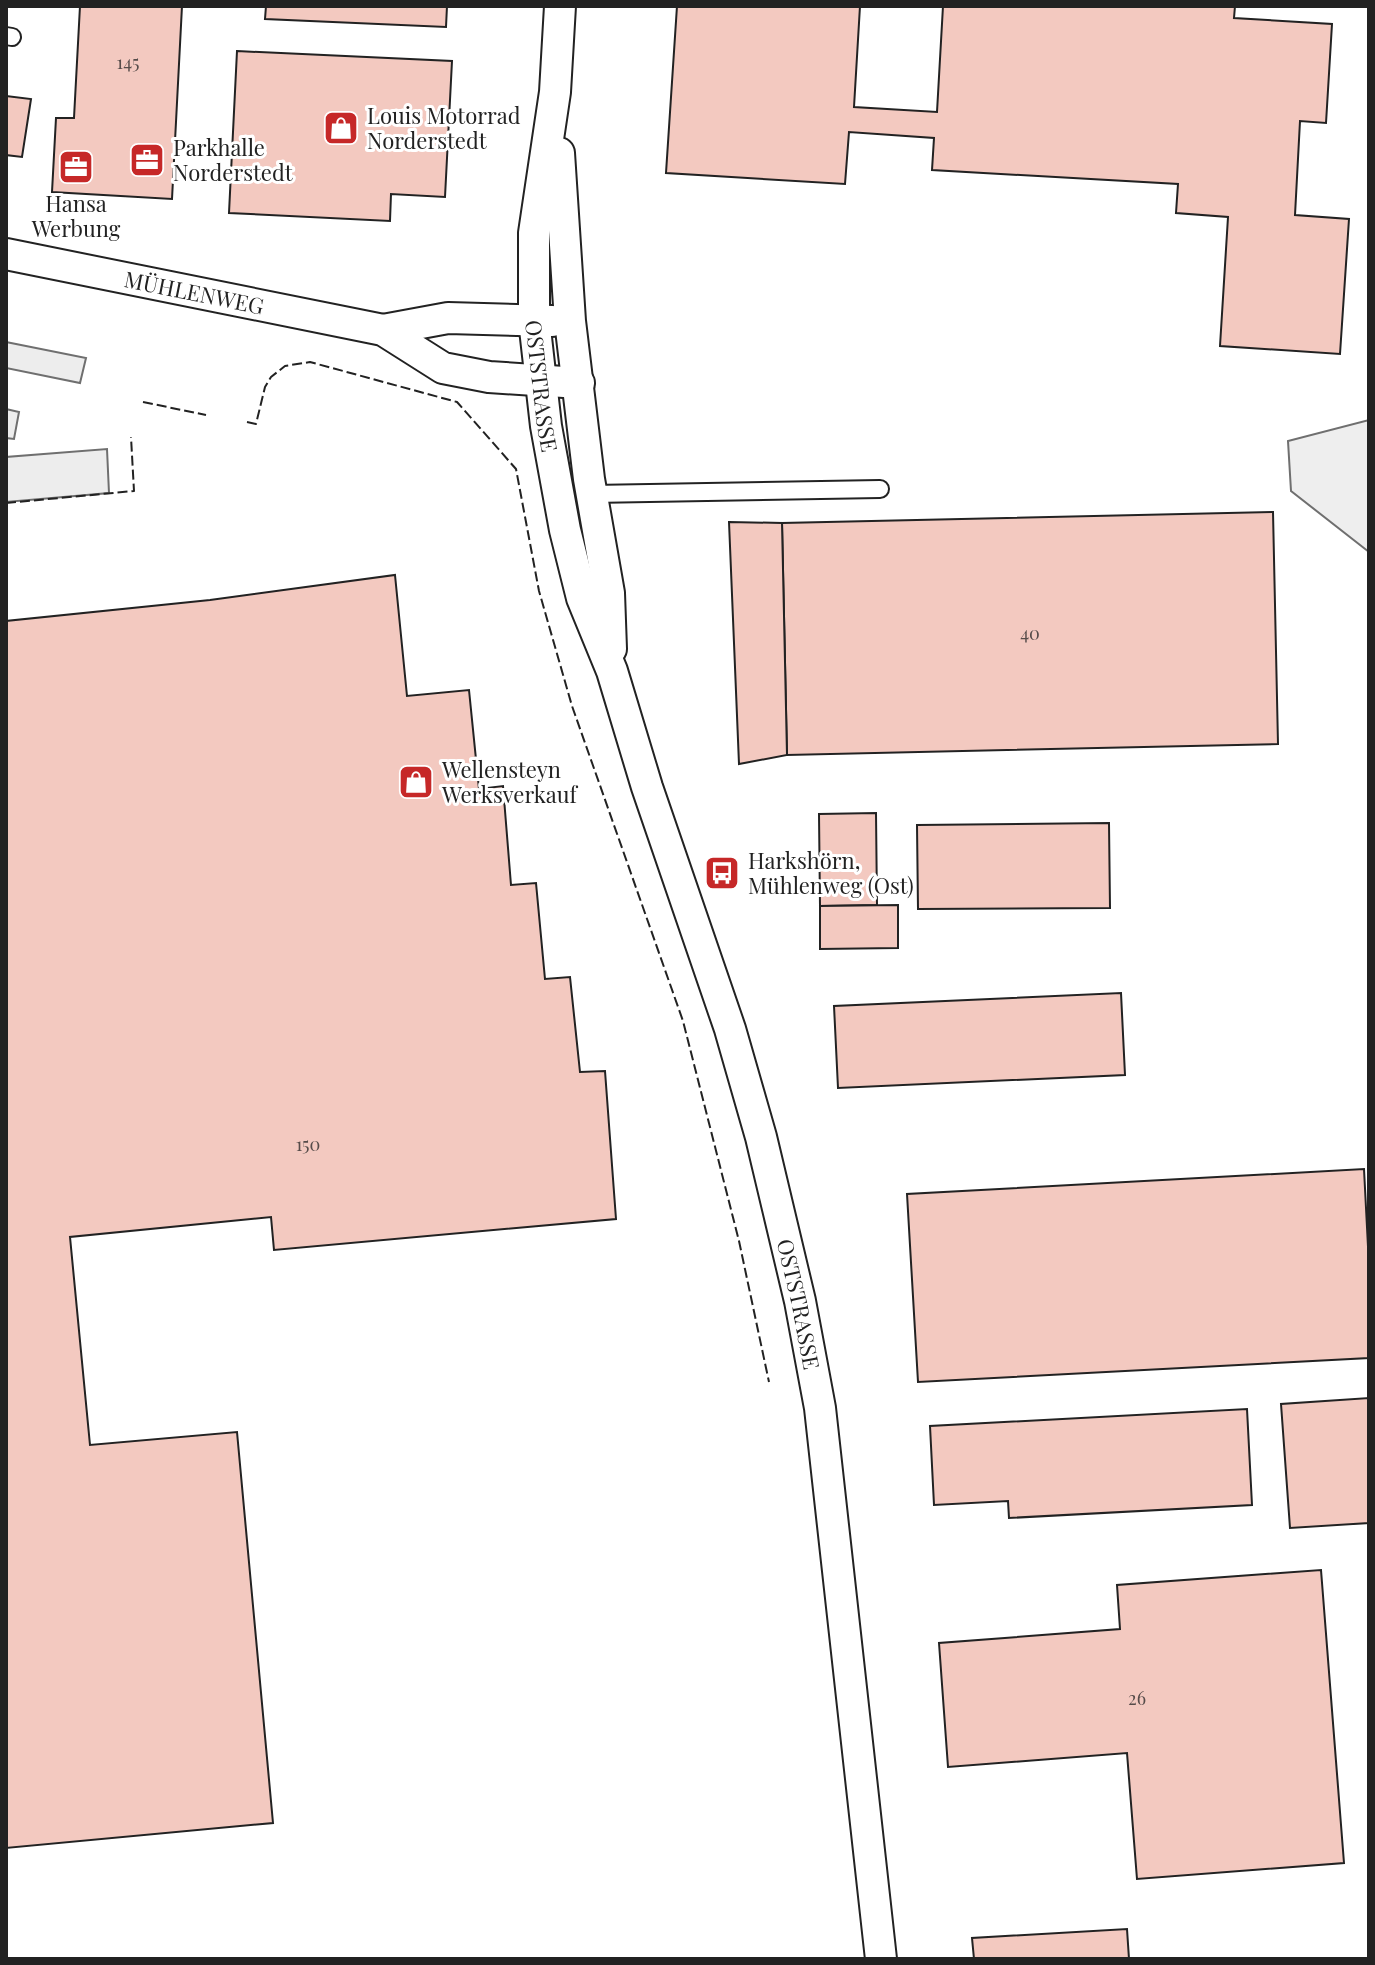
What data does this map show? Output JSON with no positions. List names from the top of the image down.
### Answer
{
  "streets": {
    "street": ["MÜHLENWEG", "OSTSTRASSE"]
  },
  "crossings": [
    ["MÜHLENWEG", "OSTSTRASSE"]
  ],
  "places": {
    "shop": ["Louis Motorrad Norderstedt", "Wellensteyn Werksverkauf"],
    "office": ["Parkhalle Norderstedt", "Hansa Werbung"],
    "bus stop": ["Harkshörn, Mühlenweg (Ost)"]
  },
  "house_numbers": [
    "145",
    "40",
    "150",
    "26"
  ]
}
